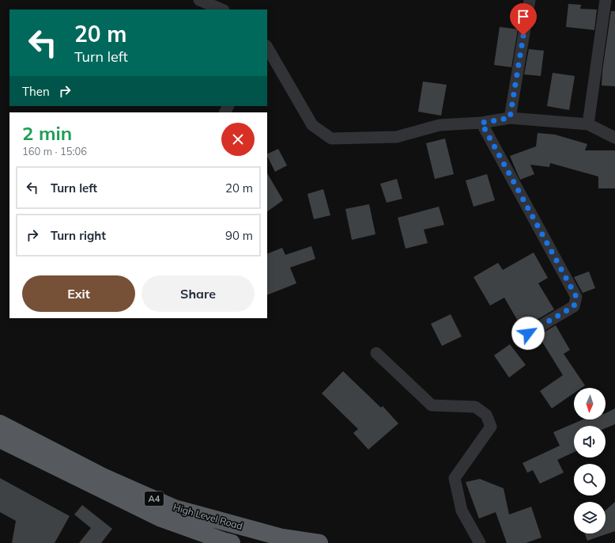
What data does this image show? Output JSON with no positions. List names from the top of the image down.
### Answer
{
  "streets": {
    "highway": ["A4", "High Level Road"]
  },
  "north": "bottom",
  "page": {
    "turn": ["20 m", "Turn left"],
    "then": "Then",
    "heading": ["2 min", "160 m · 15:06"],
    "list": [
      {
        "name": "Turn left",
        "value": "20 m"
      },
      {
        "name": "Turn right",
        "value": "90 m"
      }
    ],
    "buttons": ["Exit", "Share"]
  }
}
